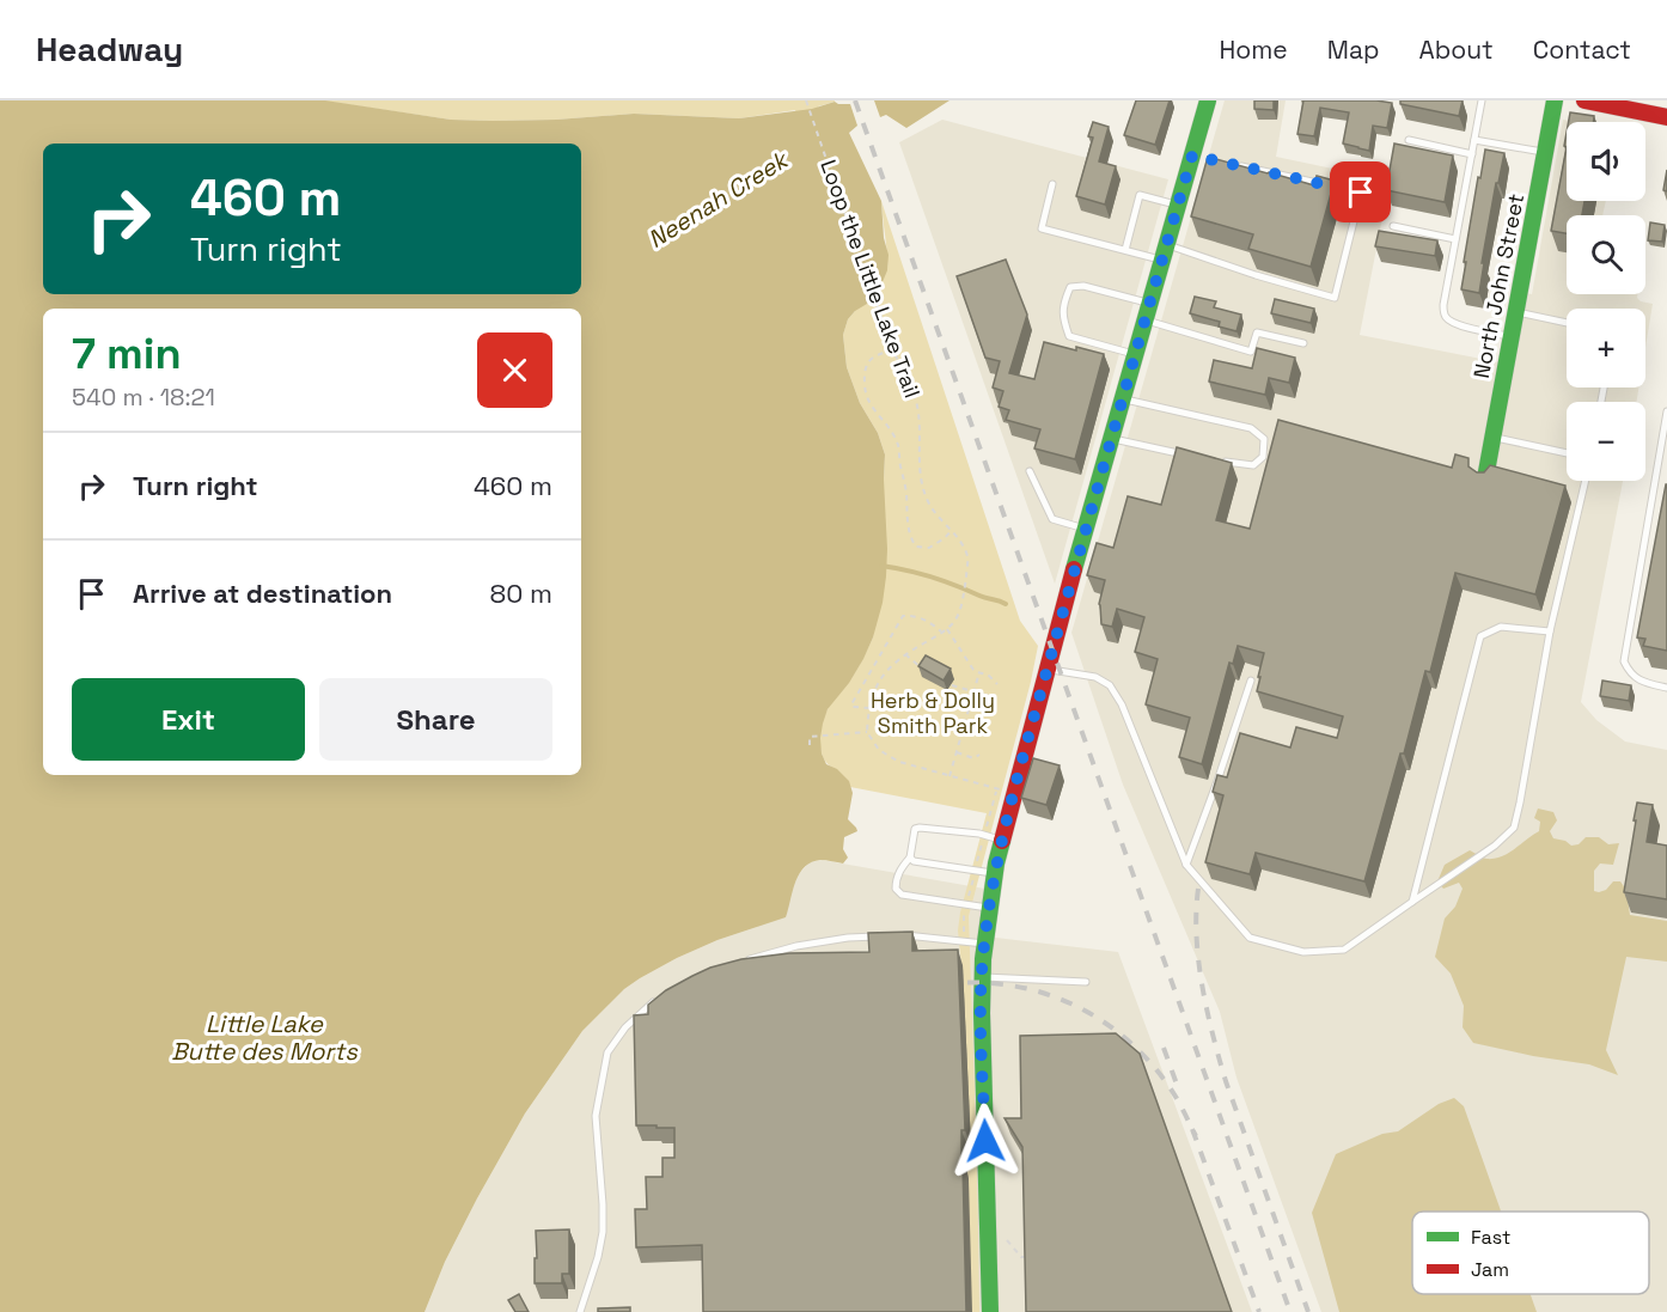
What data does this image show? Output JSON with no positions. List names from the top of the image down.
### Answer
{
  "streets": {
    "main road": ["North John Street"],
    "path": ["Loop the Little Lake Trail"]
  },
  "water": ["Neenah Creek", "Little Lake Butte des Morts"],
  "parks": ["Herb & Dolly Smith Park"],
  "legend": ["Fast", "Jam"],
  "page": {
    "header": "Headway",
    "nav": [
      "Home",
      "Map",
      "About",
      "Contact"
    ],
    "map_buttons": ["+", "−"],
    "turn": ["460 m", "Turn right"],
    "heading": ["7 min", "540 m · 18:21"],
    "list": [
      {
        "name": "Turn right",
        "value": "460 m"
      },
      {
        "name": "Arrive at destination",
        "value": "80 m"
      }
    ],
    "buttons": ["Exit", "Share"]
  }
}
